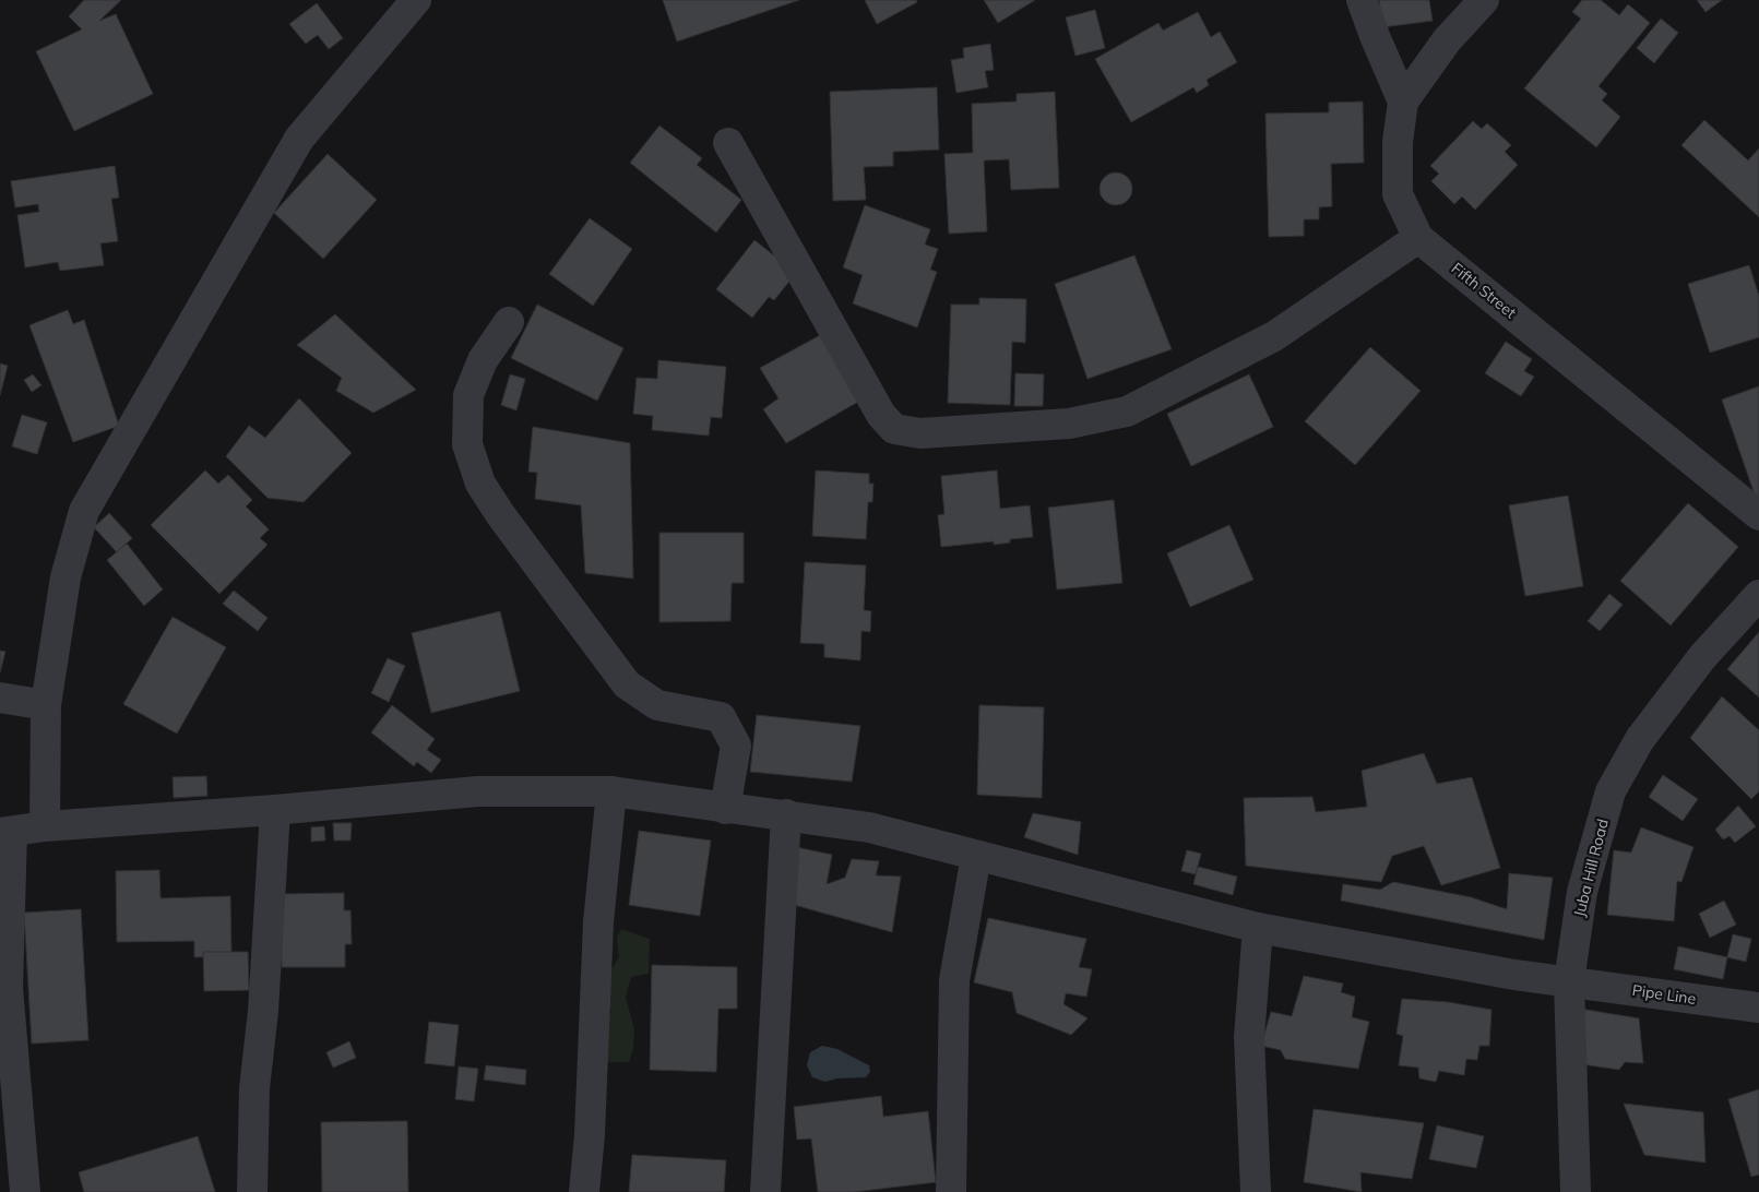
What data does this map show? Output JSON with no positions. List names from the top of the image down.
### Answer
{
  "streets": {
    "street": ["Fifth Street", "Juba Hill Road", "Pipe Line"]
  },
  "crossings": [
    ["Juba Hill Road", "Pipe Line"]
  ]
}
